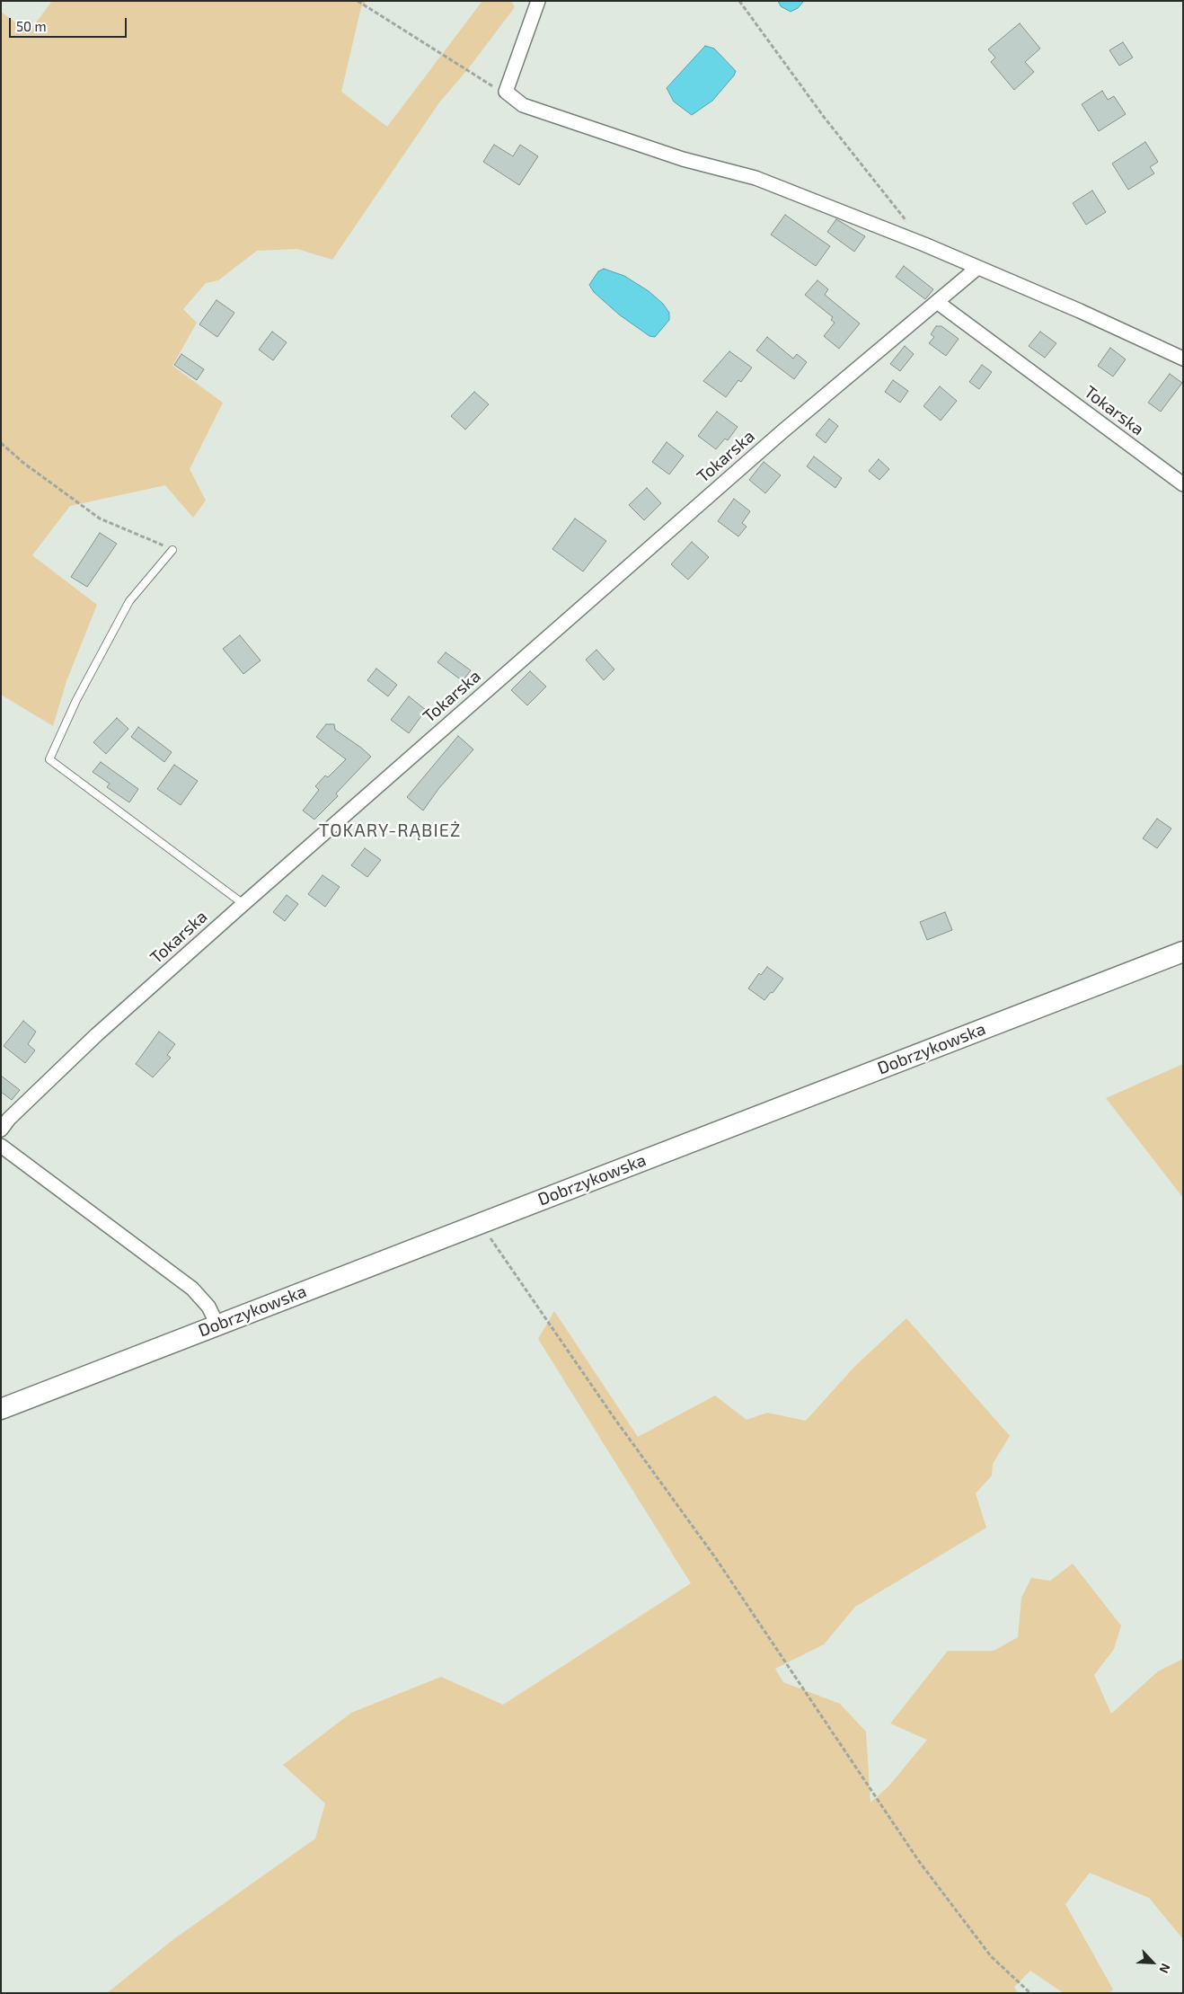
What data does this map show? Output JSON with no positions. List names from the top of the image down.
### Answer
{
  "streets": {
    "main road": ["Dobrzykowska"],
    "street": ["Tokarska"]
  },
  "districts": ["TOKARY-RĄBIEŻ"],
  "scale_bar": "50 m",
  "north": "bottom right"
}
